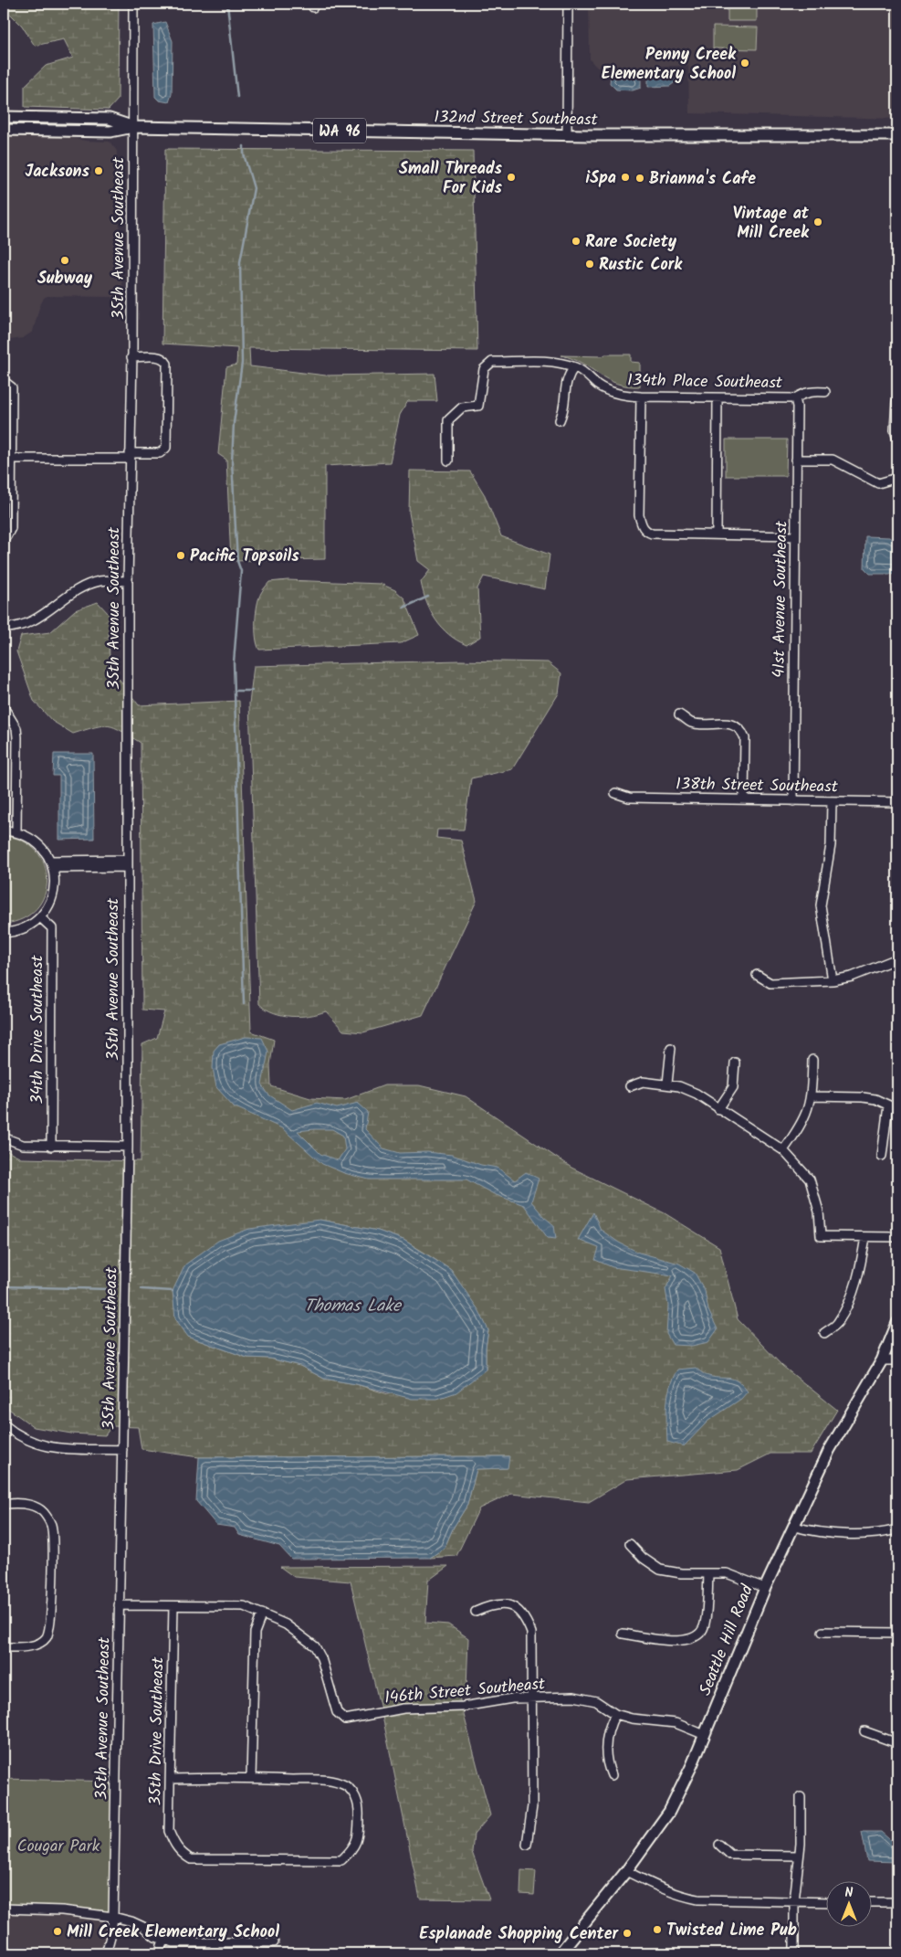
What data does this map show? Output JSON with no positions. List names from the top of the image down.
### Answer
{
  "streets": {
    "main road": ["132nd Street Southeast", "WA 96", "Seattle Hill Road"],
    "street": [
      "35th Avenue Southeast",
      "134th Place Southeast",
      "41st Avenue Southeast",
      "138th Street Southeast",
      "34th Drive Southeast",
      "146th Street Southeast",
      "35th Drive Southeast"
    ]
  },
  "crossings": [
    ["132nd Street Southeast", "35th Avenue Southeast"],
    ["35th Avenue Southeast", "146th Street Southeast"],
    ["134th Place Southeast", "41st Avenue Southeast"],
    ["41st Avenue Southeast", "138th Street Southeast"],
    ["146th Street Southeast", "35th Drive Southeast"]
  ],
  "water": ["Thomas Lake"],
  "parks": ["Cougar Park"],
  "places": [
    "Penny Creek Elementary School",
    "Jacksons",
    "Small Threads For Kids",
    "iSpa",
    "Brianna's Cafe",
    "Vintage at Mill Creek",
    "Rare Society",
    "Subway",
    "Rustic Cork",
    "Pacific Topsoils",
    "Twisted Lime Pub",
    "Mill Creek Elementary School",
    "Esplanade Shopping Center"
  ],
  "north": "top"
}
